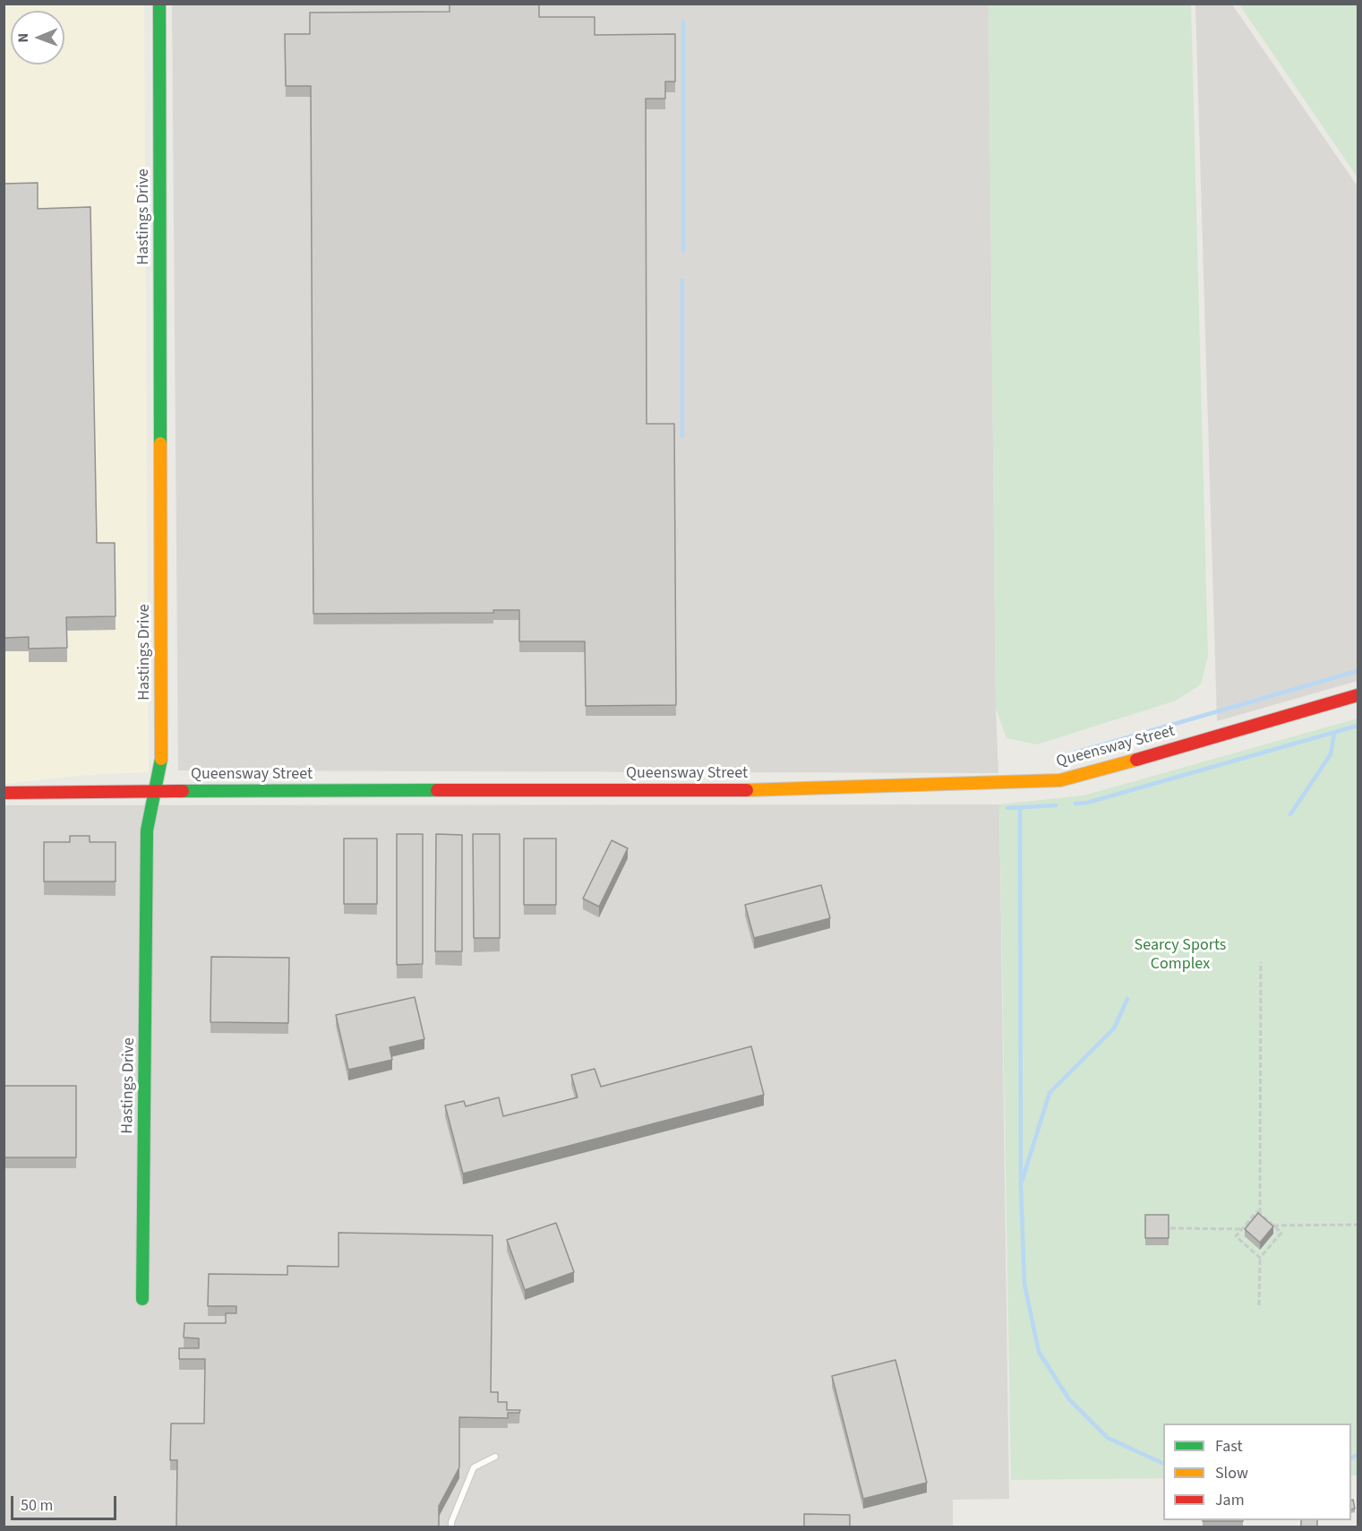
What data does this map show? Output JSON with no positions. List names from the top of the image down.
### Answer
{
  "streets": {
    "street": ["Hastings Drive", "Queensway Street"]
  },
  "crossings": [
    ["Hastings Drive", "Queensway Street"]
  ],
  "parks": ["Searcy Sports Complex"],
  "legend": ["Fast", "Slow", "Jam"],
  "scale_bar": "50 m",
  "north": "left"
}
